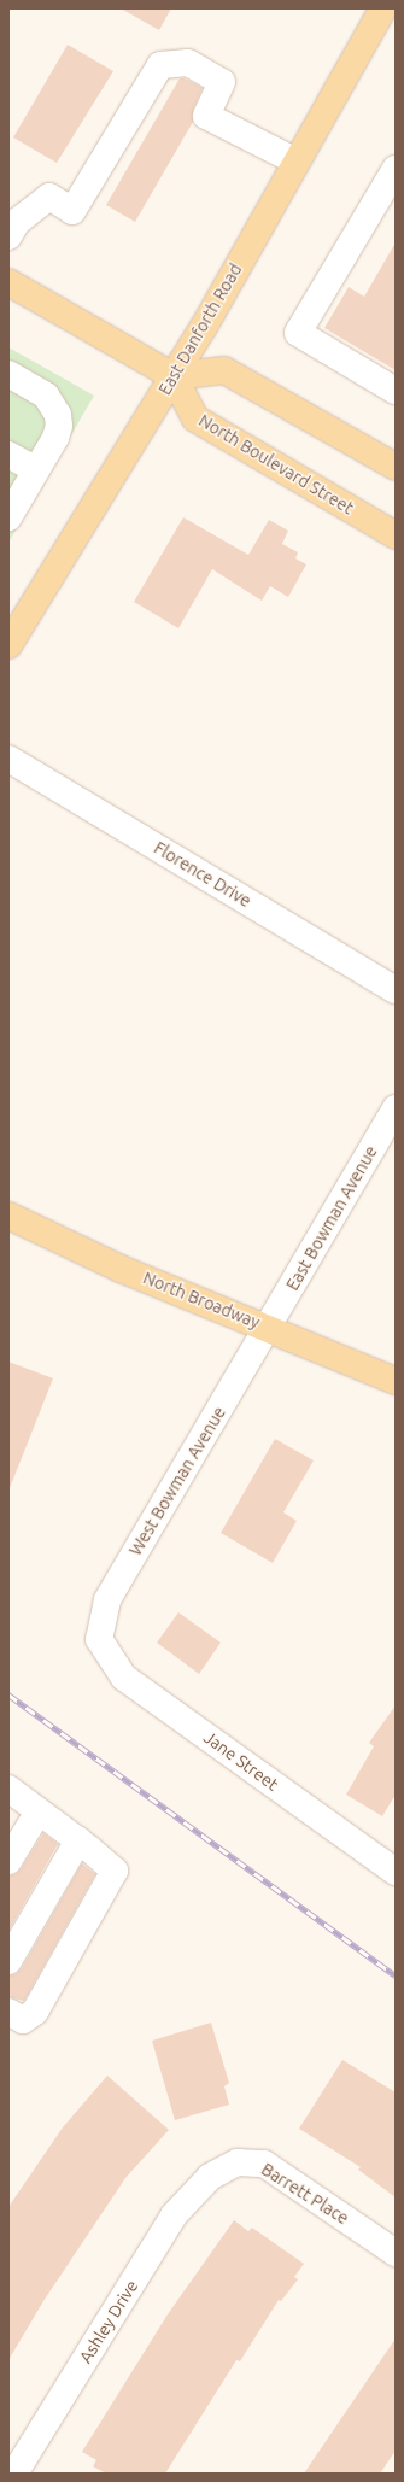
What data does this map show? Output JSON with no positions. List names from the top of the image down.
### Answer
{
  "streets": {
    "main road": ["East Danforth Road", "North Boulevard Street", "North Broadway"],
    "street": [
      "Florence Drive",
      "East Bowman Avenue",
      "West Bowman Avenue",
      "Jane Street",
      "Barrett Place",
      "Ashley Drive"
    ]
  },
  "crossings": [
    ["East Danforth Road", "North Boulevard Street"],
    ["East Bowman Avenue", "North Broadway"],
    ["East Bowman Avenue", "West Bowman Avenue"],
    ["North Broadway", "West Bowman Avenue"],
    ["West Bowman Avenue", "Jane Street"],
    ["Barrett Place", "Ashley Drive"]
  ]
}
